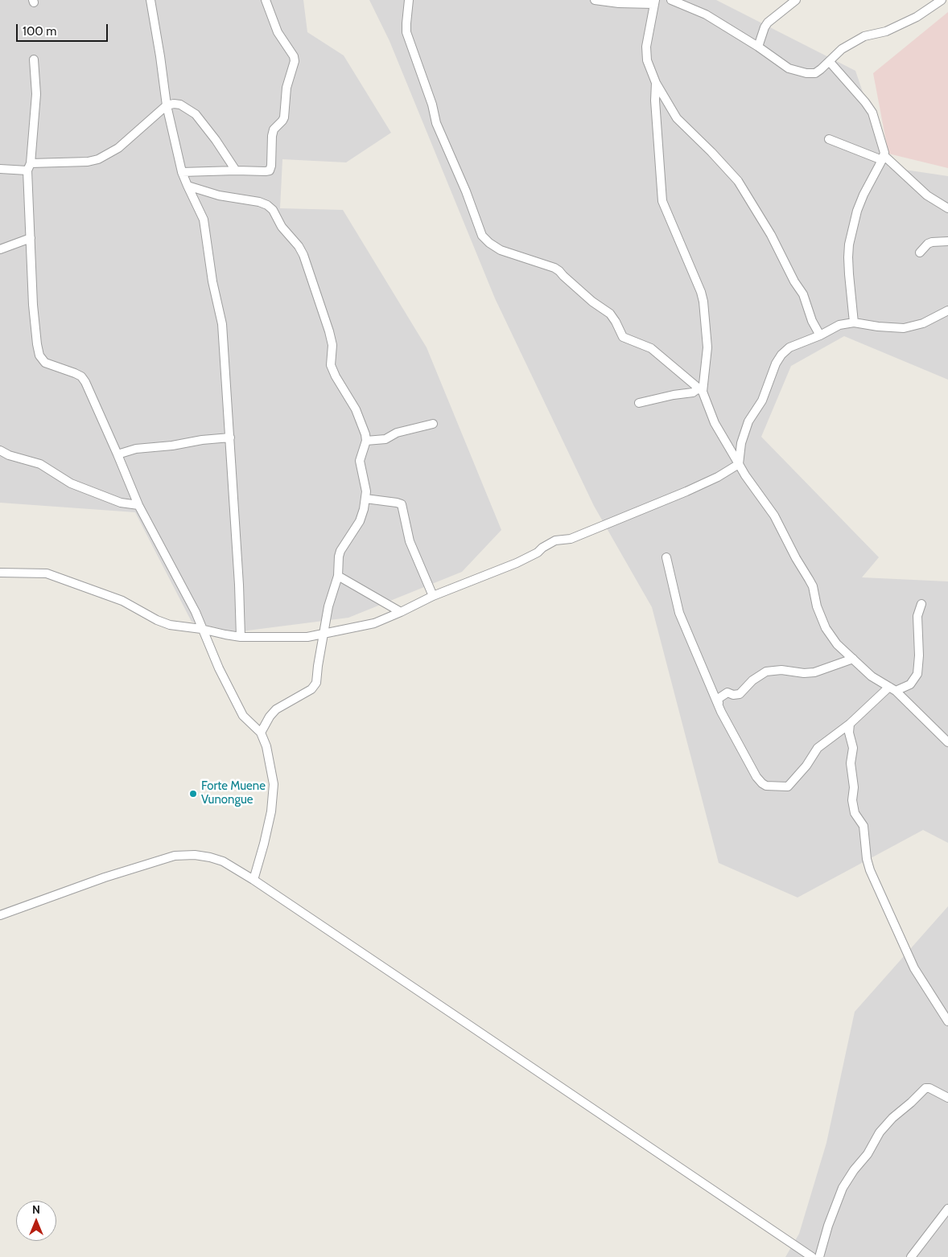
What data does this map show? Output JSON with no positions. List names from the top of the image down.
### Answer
{
  "places": ["Forte Muene Vunongue"],
  "scale_bar": "100 m",
  "north": "top"
}
